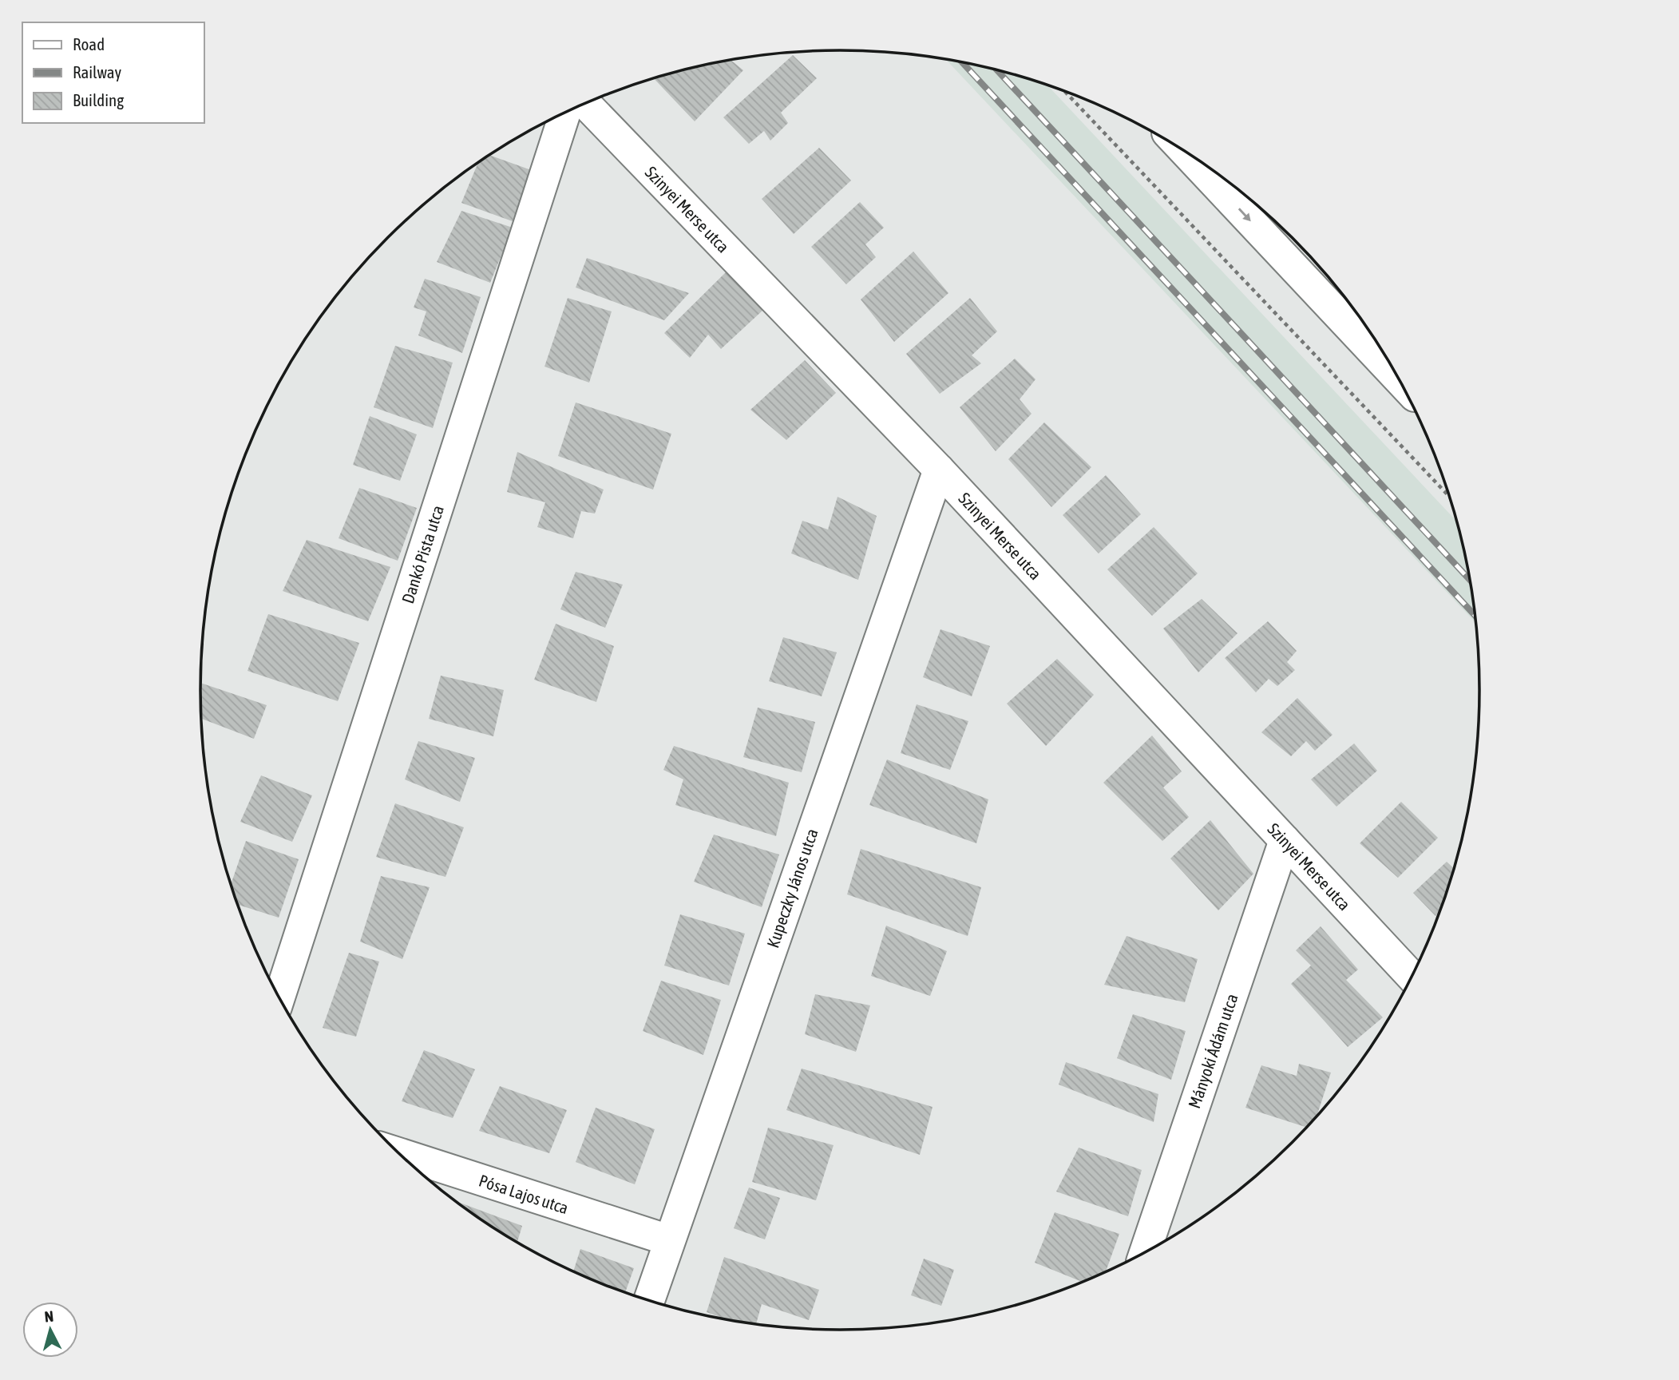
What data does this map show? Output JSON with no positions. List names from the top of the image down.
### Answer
{
  "streets": {
    "street": [
      "Szinyei Merse utca",
      "Dankó Pista utca",
      "Kupeczky János utca",
      "Mányoki Ádám utca",
      "Pósa Lajos utca"
    ]
  },
  "crossings": [
    ["Szinyei Merse utca", "Kupeczky János utca"],
    ["Szinyei Merse utca", "Mányoki Ádám utca"],
    ["Kupeczky János utca", "Pósa Lajos utca"]
  ],
  "legend": ["Road", "Railway", "Building"],
  "north": "top"
}
